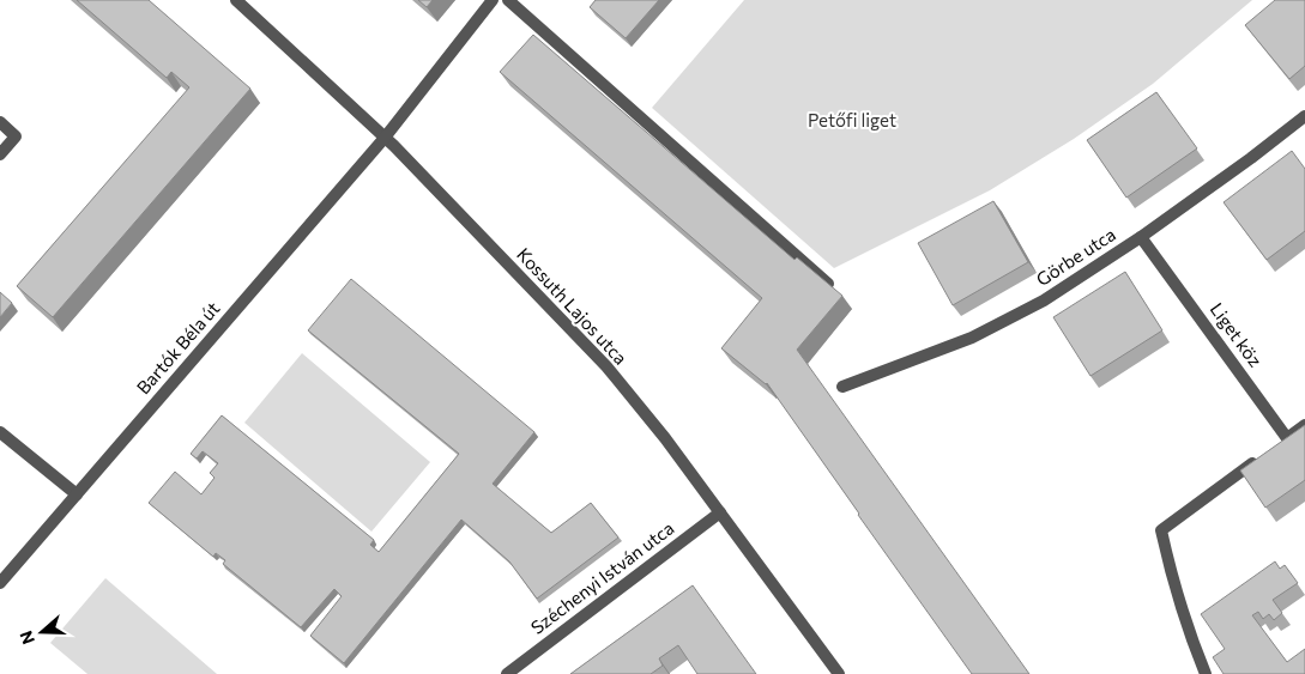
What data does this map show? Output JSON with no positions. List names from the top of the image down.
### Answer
{
  "streets": {
    "street": [
      "Görbe utca",
      "Kossuth Lajos utca",
      "Liget köz",
      "Bartók Béla út",
      "Széchenyi István utca"
    ]
  },
  "crossings": [
    ["Görbe utca", "Liget köz"],
    ["Kossuth Lajos utca", "Bartók Béla út"],
    ["Kossuth Lajos utca", "Széchenyi István utca"]
  ],
  "parks": ["Petőfi liget"],
  "north": "left"
}
